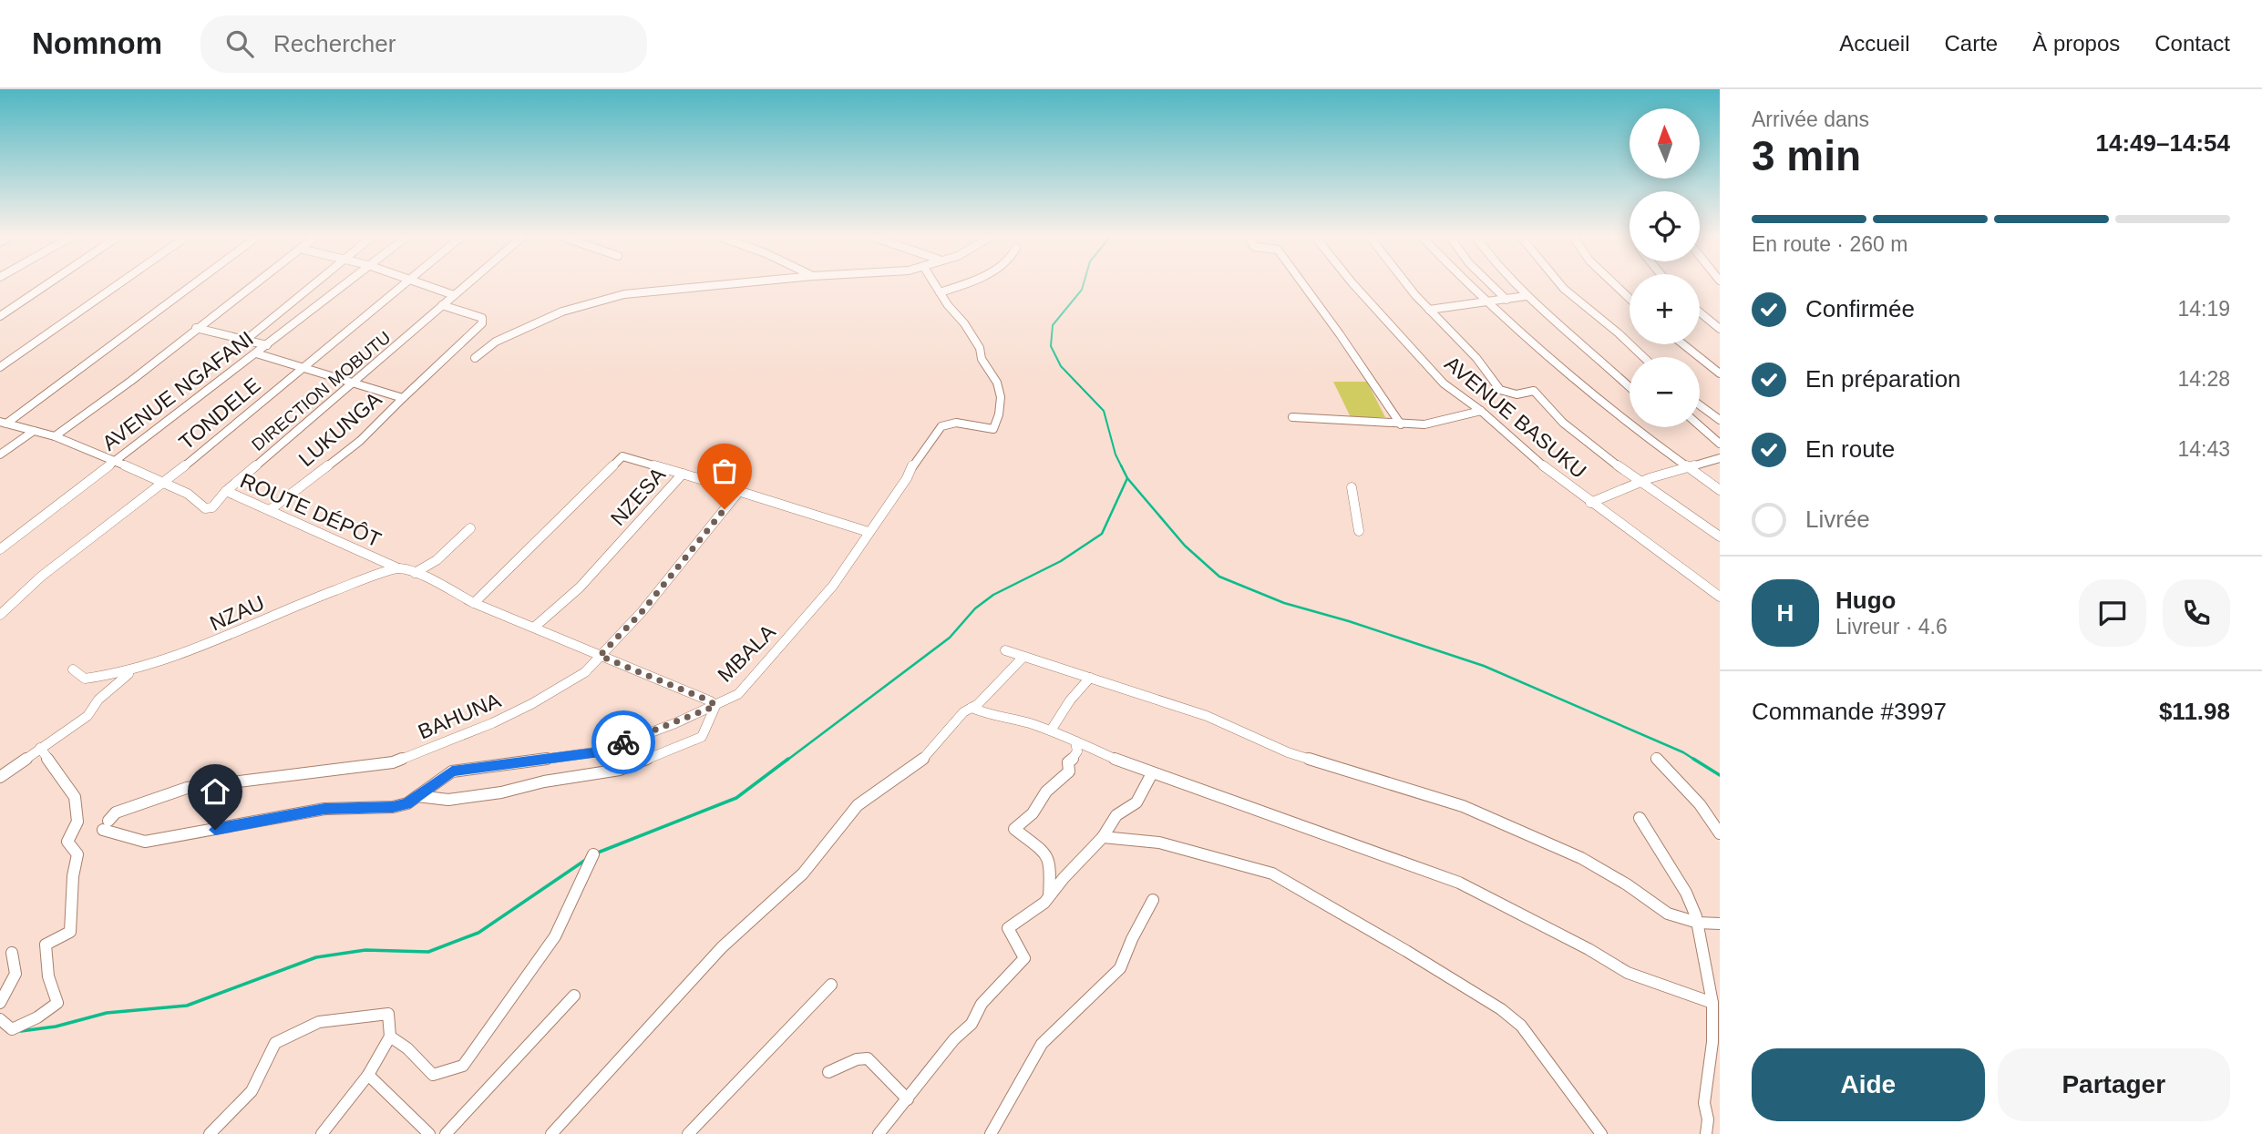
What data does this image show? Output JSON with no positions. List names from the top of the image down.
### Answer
{
  "streets": {
    "street": [
      "AVENUE NGAFANI",
      "DIRECTION MOBUTU",
      "TONDELE",
      "AVENUE BASUKU",
      "LUKUNGA",
      "NZESA",
      "ROUTE DÉPÔT",
      "NZAU",
      "MBALA",
      "BAHUNA"
    ]
  },
  "crossings": [
    ["AVENUE NGAFANI", "ROUTE DÉPÔT"],
    ["DIRECTION MOBUTU", "LUKUNGA"],
    ["DIRECTION MOBUTU", "ROUTE DÉPÔT"],
    ["TONDELE", "ROUTE DÉPÔT"],
    ["LUKUNGA", "ROUTE DÉPÔT"],
    ["NZESA", "MBALA"],
    ["NZESA", "BAHUNA"],
    ["ROUTE DÉPÔT", "NZAU"],
    ["MBALA", "BAHUNA"]
  ],
  "north": "top",
  "page": {
    "header": "Nomnom",
    "search": "Rechercher",
    "nav": [
      "Accueil",
      "Carte",
      "À propos",
      "Contact"
    ],
    "heading": ["3 min", "Arrivée dans", "14:49–14:54"],
    "panel": [
      "Hugo",
      "Livreur · 4.6",
      "Commande #3997",
      "$11.98"
    ],
    "map_buttons": ["+", "−"],
    "bar": "En route · 260 m",
    "list": [
      ["Confirmée", "14:19"],
      ["En préparation", "14:28"],
      ["En route", "14:43"],
      "Livrée"
    ],
    "round": "H",
    "buttons": ["Aide", "Partager"]
  }
}
